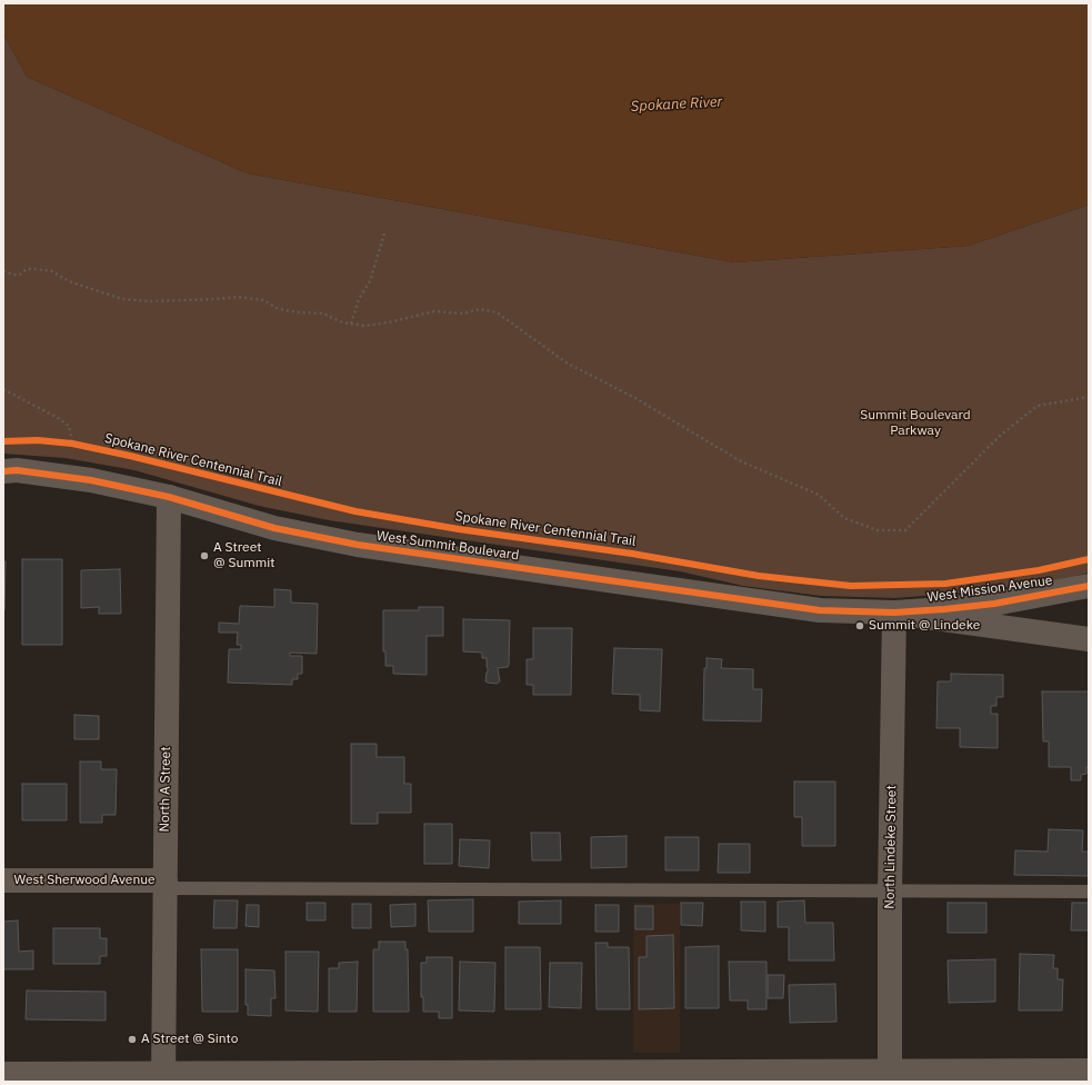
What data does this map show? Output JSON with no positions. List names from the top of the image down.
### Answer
{
  "streets": {
    "street": [
      "West Summit Boulevard",
      "West Mission Avenue",
      "North A Street",
      "North Lindeke Street",
      "West Sherwood Avenue"
    ],
    "cycle path": ["Spokane River Centennial Trail"]
  },
  "crossings": [
    ["West Summit Boulevard", "West Mission Avenue"],
    ["West Summit Boulevard", "North A Street"],
    ["West Summit Boulevard", "North Lindeke Street"],
    ["West Mission Avenue", "North Lindeke Street"],
    ["North A Street", "West Sherwood Avenue"]
  ],
  "water": ["Spokane River"],
  "parks": ["Summit Boulevard Parkway"],
  "places": ["A Street @ Summit", "Summit @ Lindeke", "A Street @ Sinto"]
}
